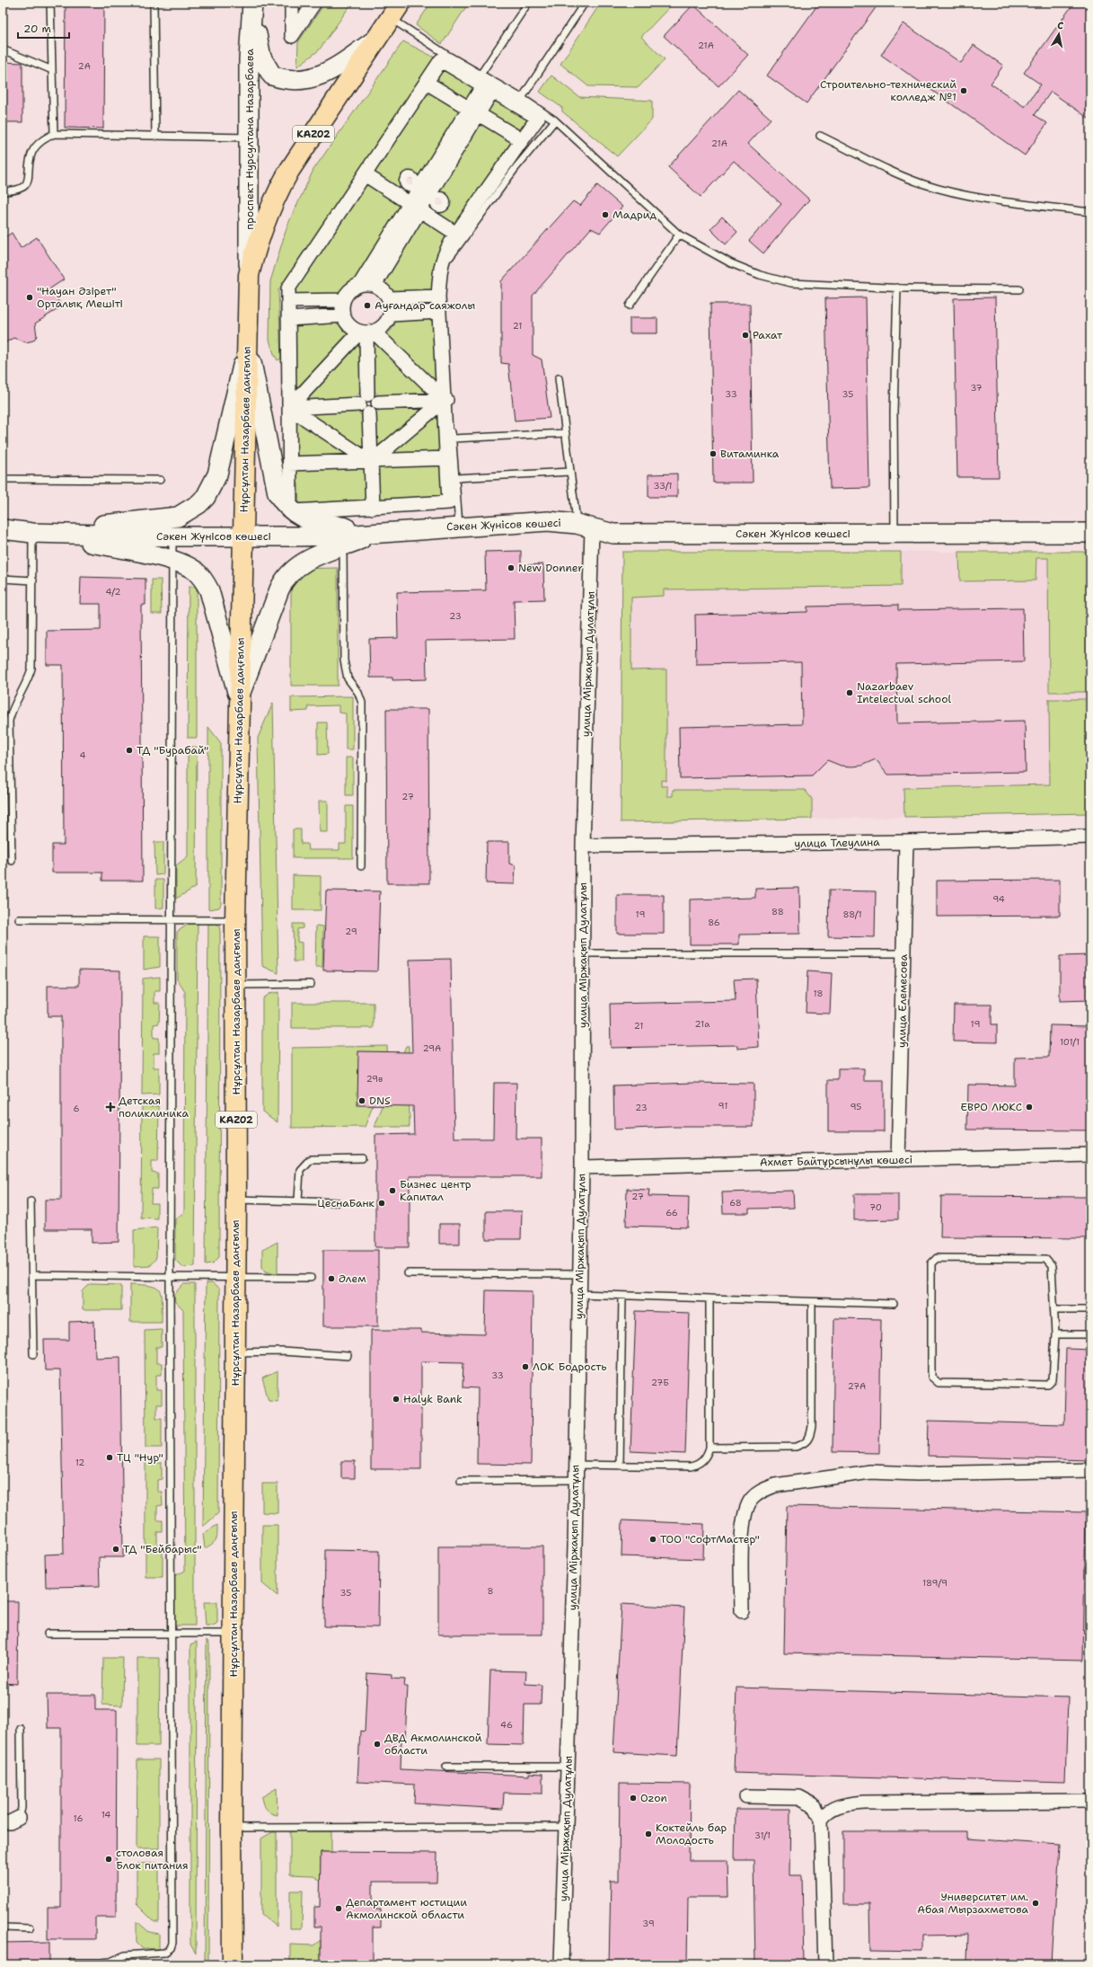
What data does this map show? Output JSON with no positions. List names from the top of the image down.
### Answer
{
  "streets": {
    "highway": ["KАZ02", "Нұрсұлтан Назарбаев даңғылы"],
    "street": [
      "проспект Нурсултана Назарбаева",
      "Сәкен Жүнісов көшесі",
      "улица Міржақып Дулатұлы",
      "улица Тлеулина",
      "улица Елемесова",
      "Ахмет Байтұрсынұлы көшесі"
    ]
  },
  "crossings": [
    ["KАZ02", "проспект Нурсултана Назарбаева"],
    ["KАZ02", "Нұрсұлтан Назарбаев даңғылы"],
    ["проспект Нурсултана Назарбаева", "Нұрсұлтан Назарбаев даңғылы"],
    ["Нұрсұлтан Назарбаев даңғылы", "Сәкен Жүнісов көшесі"],
    ["Сәкен Жүнісов көшесі", "улица Міржақып Дулатұлы"],
    ["улица Міржақып Дулатұлы", "улица Тлеулина"],
    ["улица Міржақып Дулатұлы", "Ахмет Байтұрсынұлы көшесі"],
    ["улица Тлеулина", "улица Елемесова"],
    ["улица Елемесова", "Ахмет Байтұрсынұлы көшесі"]
  ],
  "places": {
    "other": [
      "Строительно-технический колледж №1",
      "Мадрид",
      "\"Науан Әзірет\" Орталық Мешіті",
      "Ауғандар саяжолы",
      "Рахат",
      "Витаминка",
      "New Donner",
      "Nazarbaev Intelectual school",
      "ТД \"Бурабай\"",
      "DNS",
      "ЕВРО ЛЮКС",
      "Бизнес центр Капитал",
      "ЦеснаБанк",
      "Әлем",
      "ЛОК Бодрость",
      "Halyk Bank",
      "ТЦ \"Нур\"",
      "ТОО \"СофтМастер\"",
      "ТД \"Бейбарыс\"",
      "ДВД Акмолинской области",
      "Ozon",
      "Коктейль бар Молодость",
      "столовая Блок питания",
      "Университет им. Абая Мырзахметова",
      "Департамент юстиции Акмолинской области"
    ],
    "health": ["Детская поликлиника"]
  },
  "house_numbers": [
    "21А",
    "2А",
    "21А",
    "21",
    "37",
    "33",
    "35",
    "33/1",
    "4/2",
    "23",
    "4",
    "27",
    "94",
    "88",
    "19",
    "88/1",
    "86",
    "29",
    "18",
    "21а",
    "19",
    "21",
    "101/1",
    "29А",
    "29в",
    "91",
    "95",
    "23",
    "6",
    "27",
    "68",
    "70",
    "66",
    "33",
    "27Б",
    "27А",
    "12",
    "189/9",
    "8",
    "35",
    "46",
    "14",
    "16",
    "31/1",
    "39"
  ],
  "scale_bar": "20 m",
  "north": "top"
}
